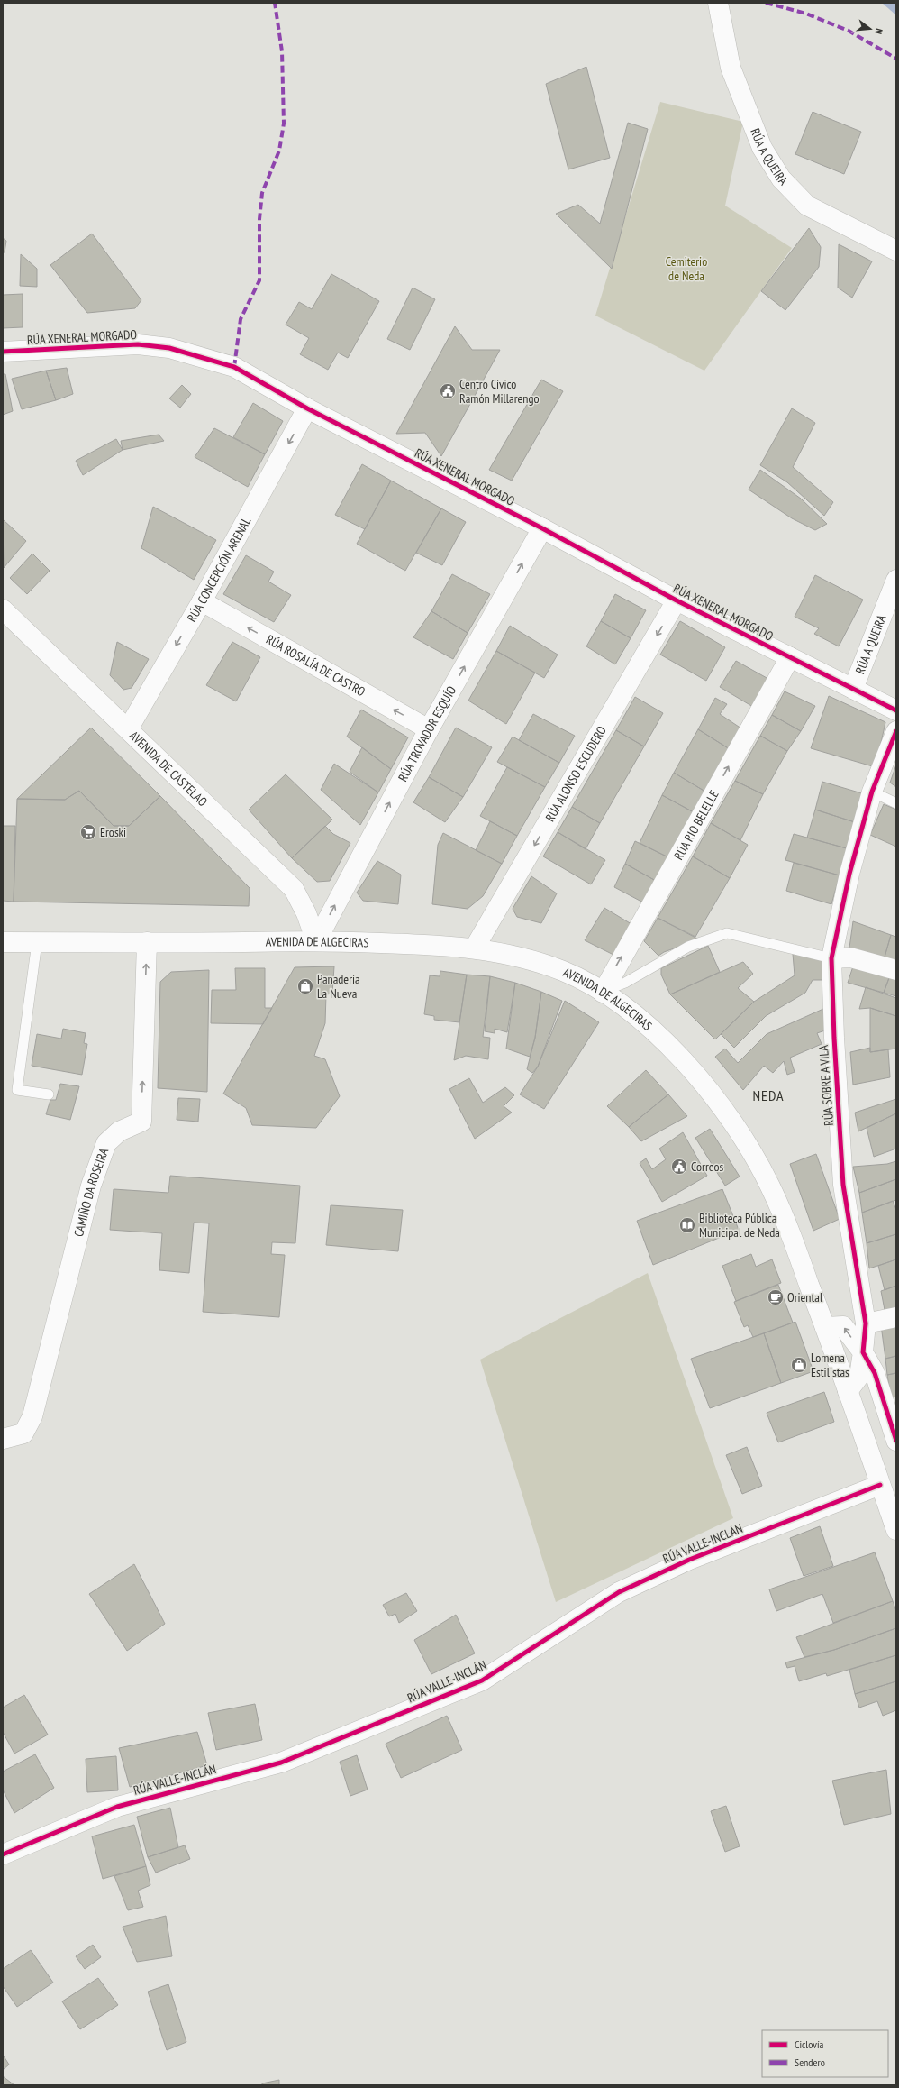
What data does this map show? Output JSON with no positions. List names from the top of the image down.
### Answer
{
  "streets": {
    "street": [
      "RÚA A QUEIRA",
      "RÚA XENERAL MORGADO",
      "RÚA CONCEPCIÓN ARENAL",
      "RÚA ROSALÍA DE CASTRO",
      "RÚA TROVADOR ESQUÍO",
      "AVENIDA DE CASTELAO",
      "RÚA ALONSO ESCUDERO",
      "RÚA RIO BELELLE",
      "AVENIDA DE ALGECIRAS",
      "RÚA SOBRE A VILA",
      "CAMIÑO DA ROSEIRA",
      "RÚA VALLE-INCLÁN"
    ]
  },
  "crossings": [
    ["RÚA A QUEIRA", "RÚA XENERAL MORGADO"],
    ["RÚA XENERAL MORGADO", "RÚA CONCEPCIÓN ARENAL"],
    ["RÚA XENERAL MORGADO", "RÚA TROVADOR ESQUÍO"],
    ["RÚA XENERAL MORGADO", "RÚA ALONSO ESCUDERO"],
    ["RÚA XENERAL MORGADO", "RÚA RIO BELELLE"],
    ["RÚA CONCEPCIÓN ARENAL", "RÚA ROSALÍA DE CASTRO"],
    ["RÚA CONCEPCIÓN ARENAL", "AVENIDA DE CASTELAO"],
    ["RÚA ROSALÍA DE CASTRO", "RÚA TROVADOR ESQUÍO"],
    ["RÚA TROVADOR ESQUÍO", "AVENIDA DE CASTELAO"],
    ["RÚA TROVADOR ESQUÍO", "AVENIDA DE ALGECIRAS"],
    ["AVENIDA DE CASTELAO", "AVENIDA DE ALGECIRAS"],
    ["RÚA ALONSO ESCUDERO", "AVENIDA DE ALGECIRAS"],
    ["RÚA RIO BELELLE", "AVENIDA DE ALGECIRAS"],
    ["AVENIDA DE ALGECIRAS", "RÚA SOBRE A VILA"],
    ["AVENIDA DE ALGECIRAS", "CAMIÑO DA ROSEIRA"],
    ["AVENIDA DE ALGECIRAS", "RÚA VALLE-INCLÁN"]
  ],
  "one_way": [
    "RÚA CONCEPCIÓN ARENAL",
    "RÚA ROSALÍA DE CASTRO",
    "RÚA TROVADOR ESQUÍO",
    "RÚA ALONSO ESCUDERO",
    "RÚA RIO BELELLE",
    "CAMIÑO DA ROSEIRA"
  ],
  "districts": ["NEDA"],
  "parks": ["Cemiterio de Neda"],
  "places": {
    "public building": ["Centro Cívico Ramón Millarengo", "Correos"],
    "supermarket": ["Eroski"],
    "shop": ["Panadería La Nueva", "Lomena Estilistas"],
    "library": ["Biblioteca Pública Municipal de Neda"],
    "cafe": ["Oriental"]
  },
  "legend": ["Ciclovía", "Sendero"],
  "north": "right"
}
